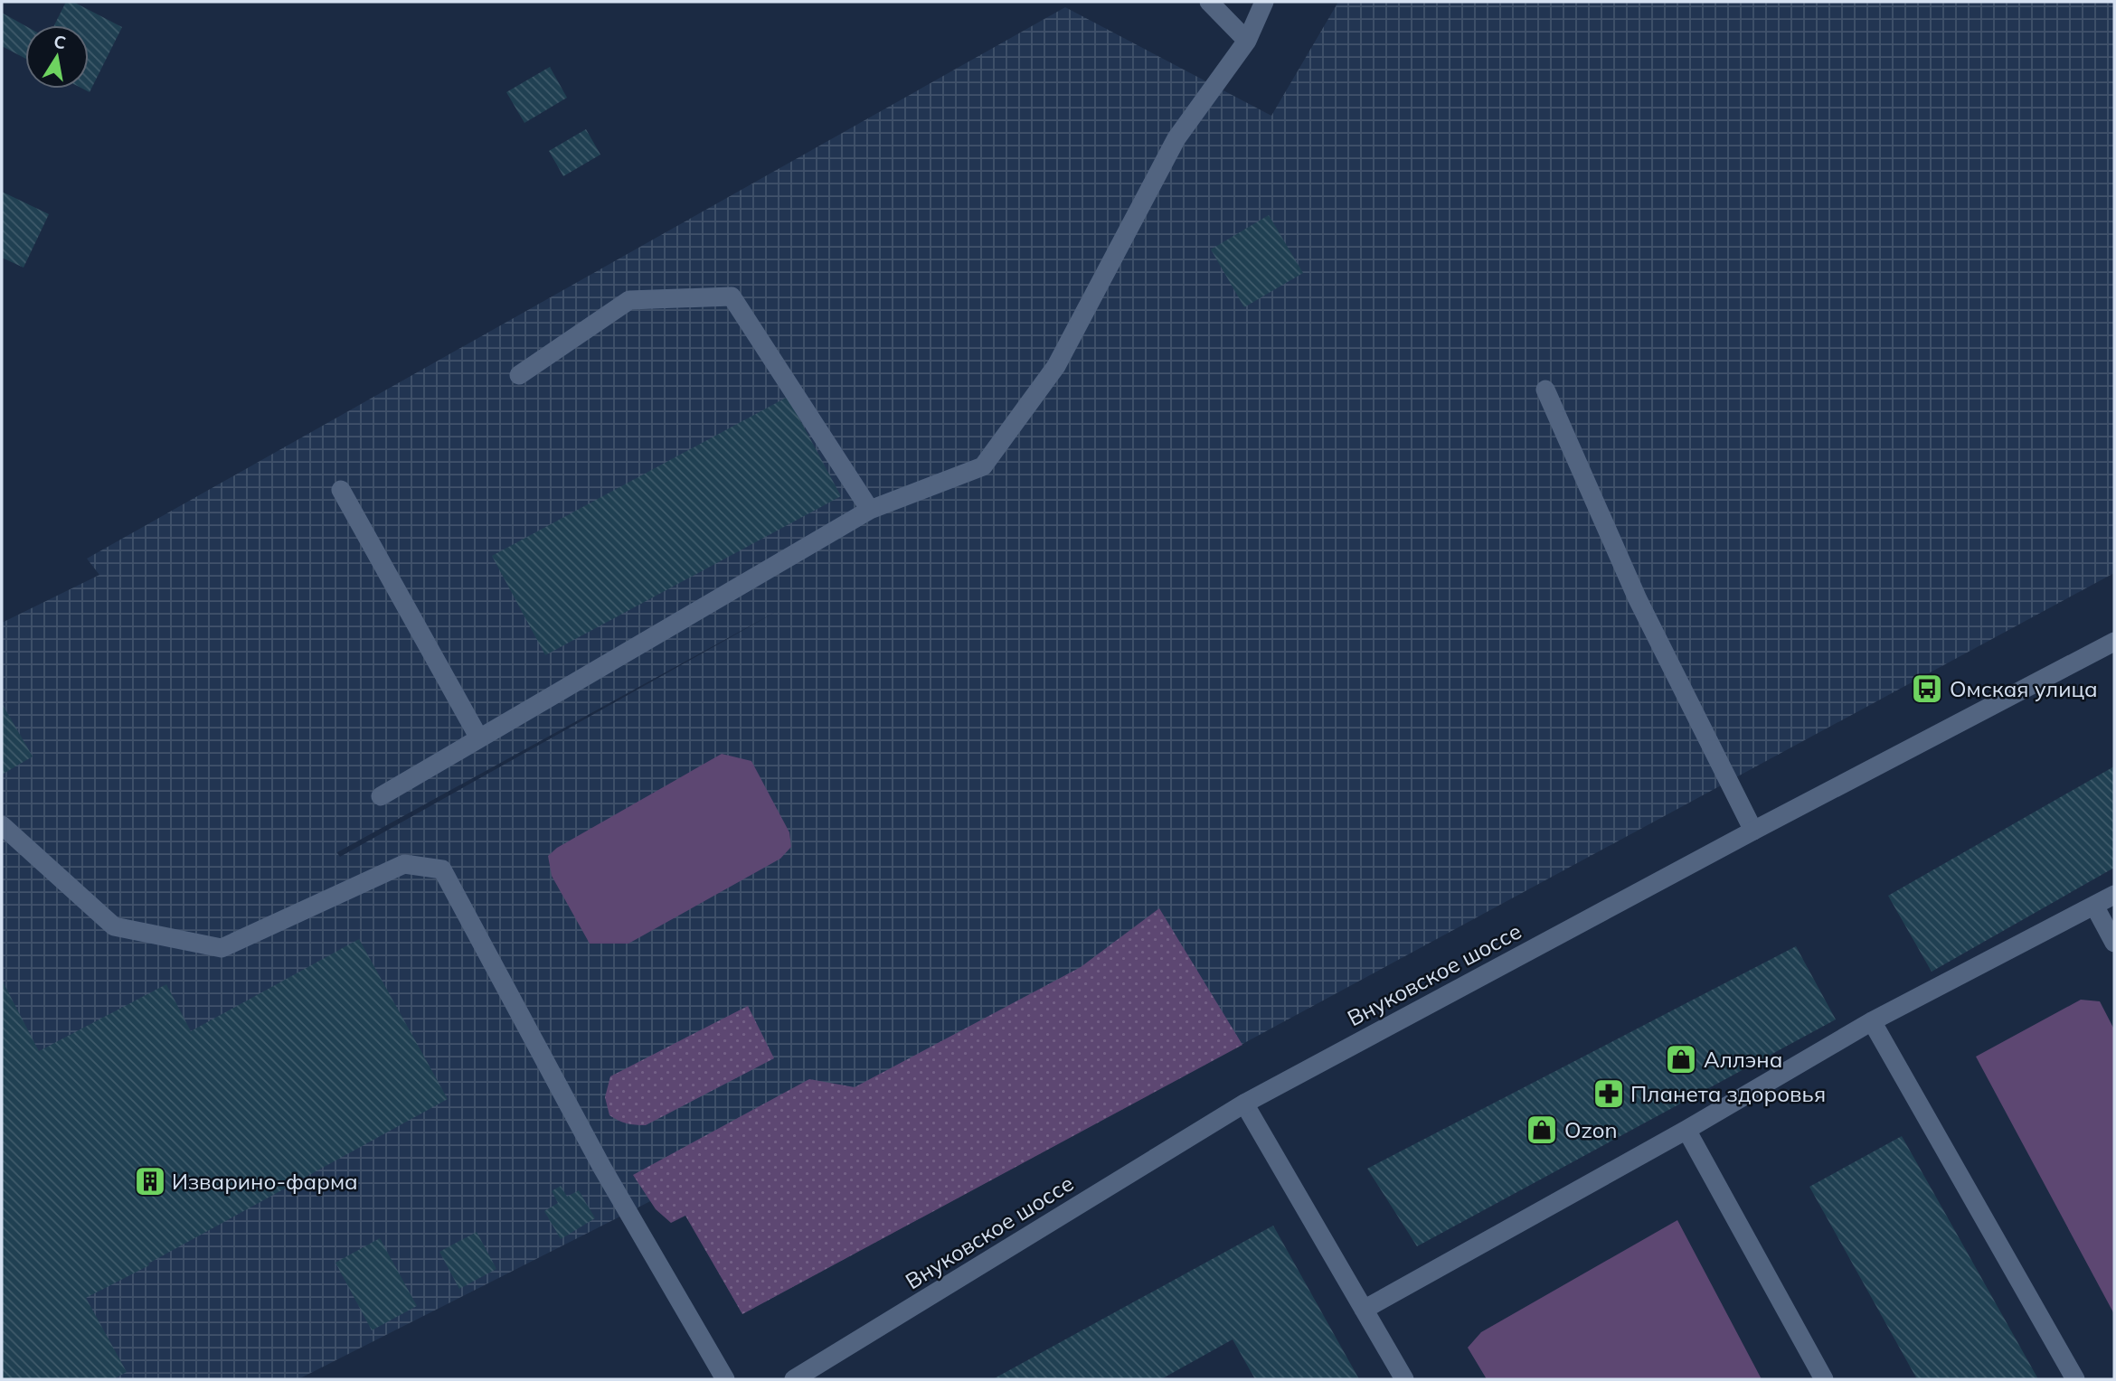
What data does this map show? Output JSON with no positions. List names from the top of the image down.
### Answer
{
  "streets": {
    "street": ["Внуковское шоссе"]
  },
  "places": {
    "bus stop": ["Омская улица"],
    "shop": ["Аллэна", "Ozon"],
    "pharmacy": ["Планета здоровья"],
    "building": ["Изварино-фарма"]
  },
  "north": "top"
}
